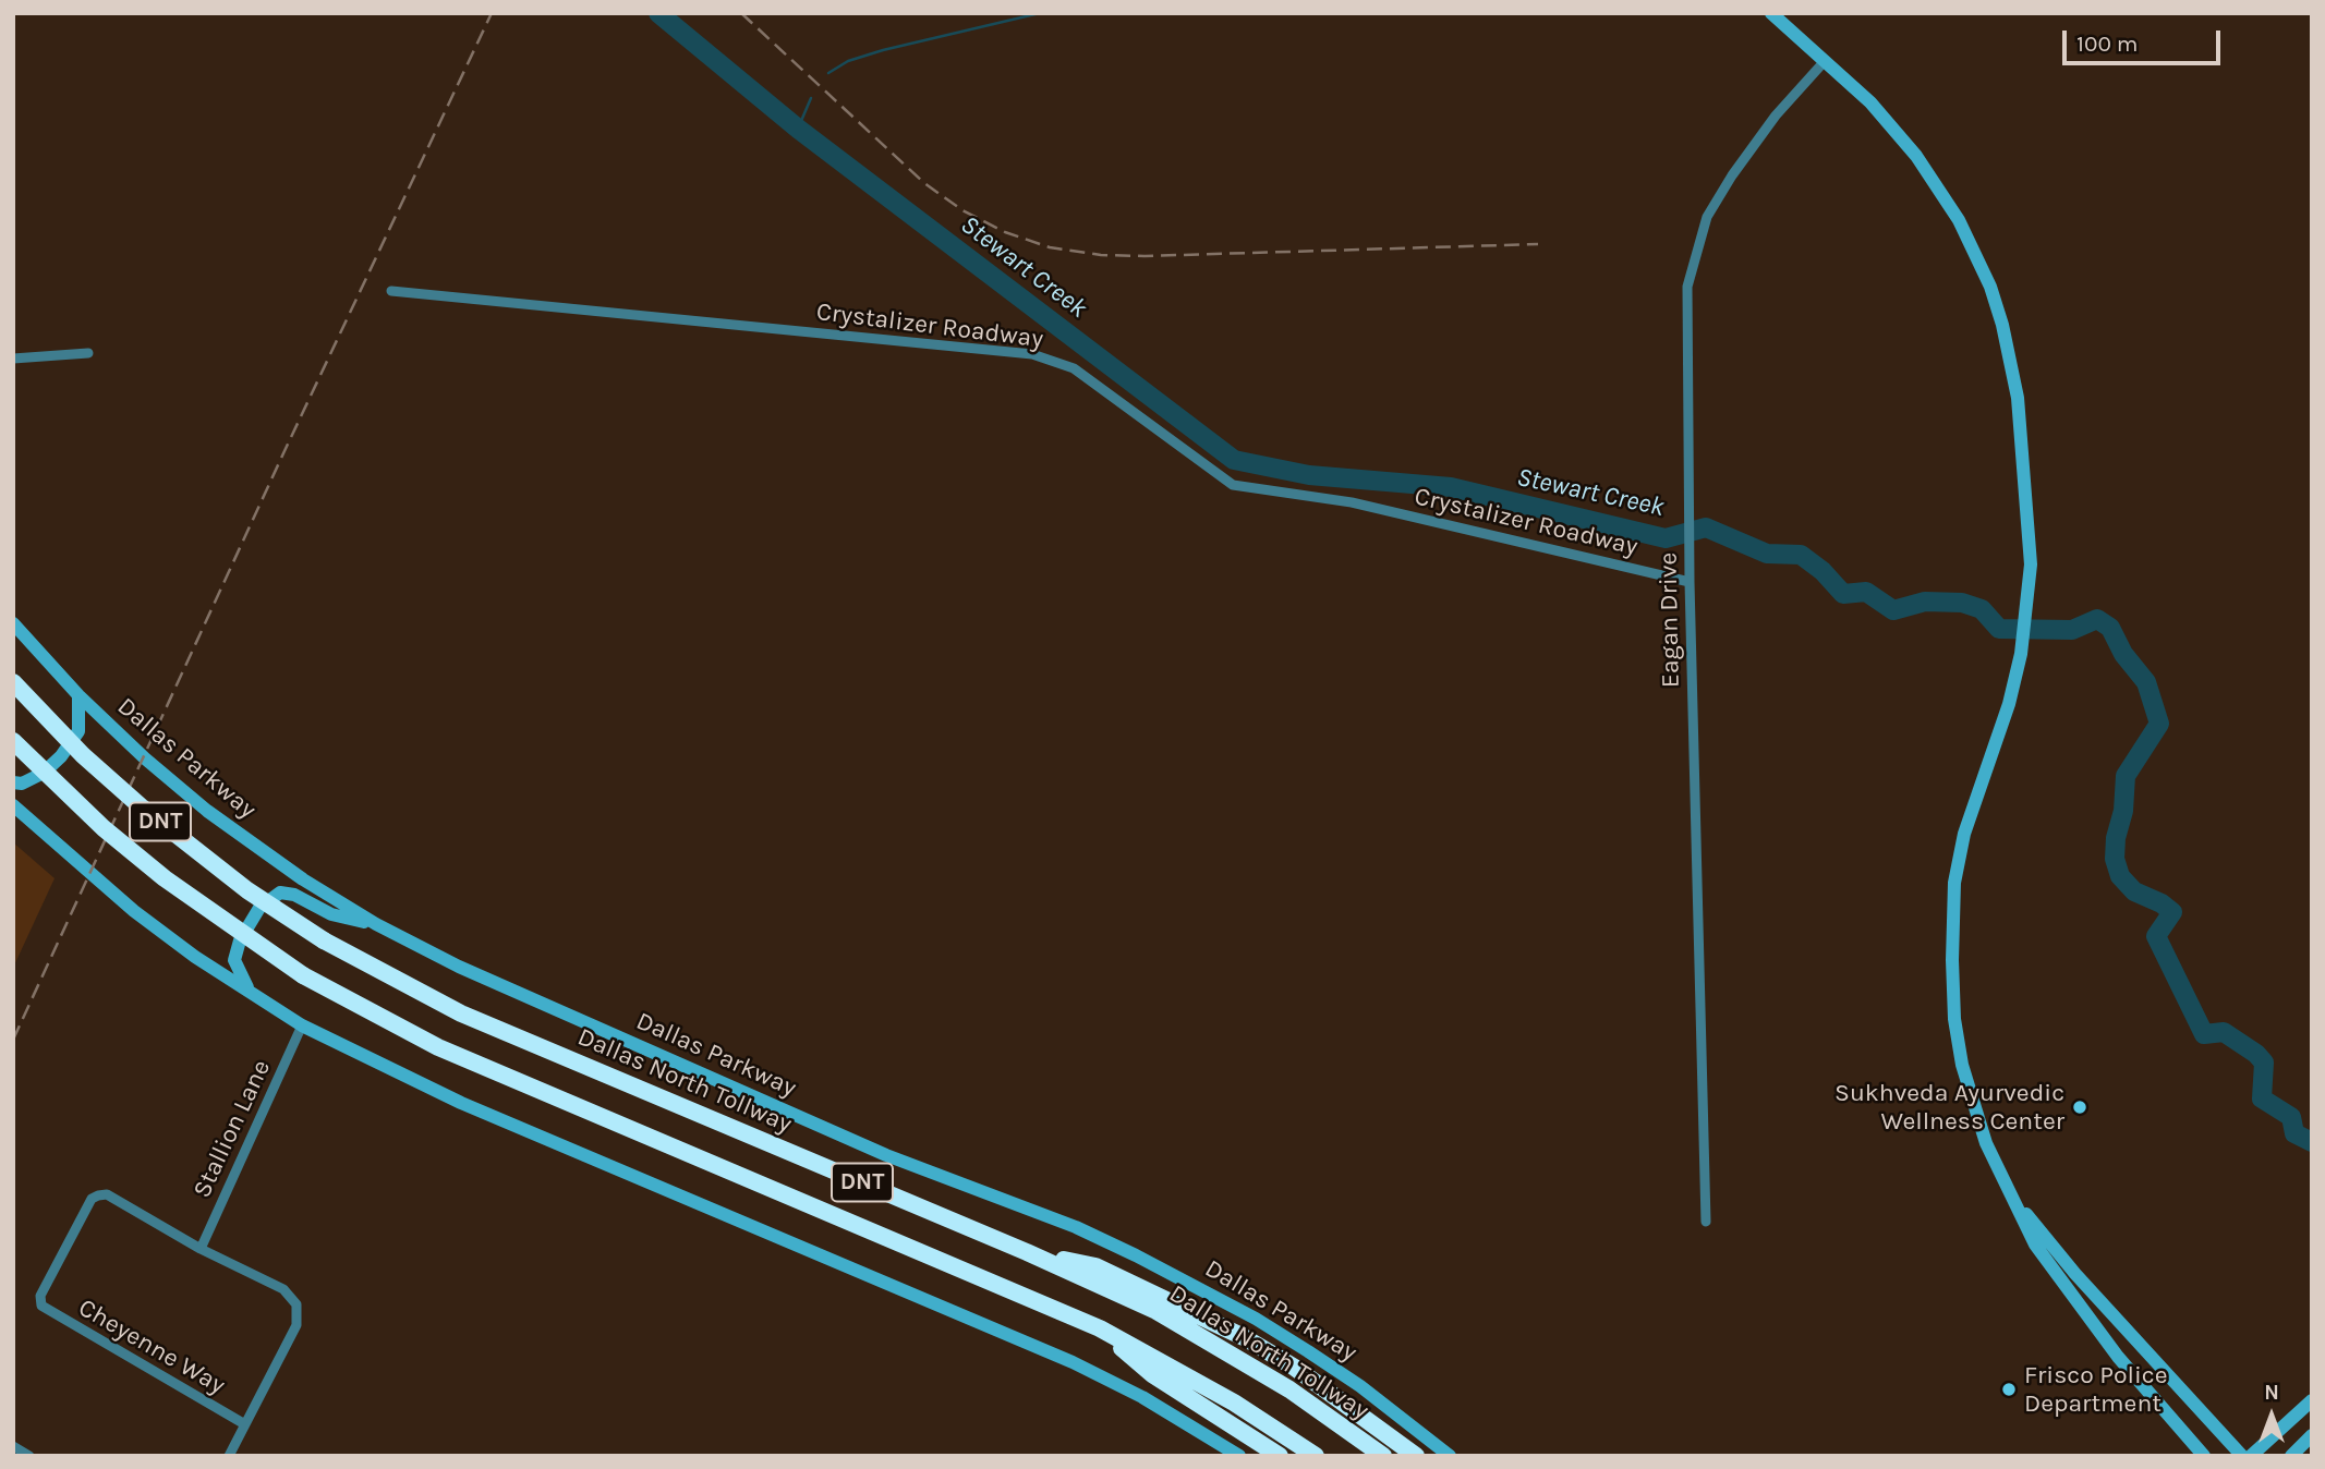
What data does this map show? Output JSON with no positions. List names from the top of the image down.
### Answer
{
  "streets": {
    "highway": ["DNT", "Dallas North Tollway"],
    "main road": ["Dallas Parkway"],
    "street": [
      "Crystalizer Roadway",
      "Eagan Drive",
      "Stallion Lane",
      "Cheyenne Way"
    ]
  },
  "crossings": [
    ["Crystalizer Roadway", "Eagan Drive"],
    ["Stallion Lane", "Cheyenne Way"]
  ],
  "water": ["Stewart Creek"],
  "places": ["Sukhveda Ayurvedic Wellness Center", "Frisco Police Department"],
  "scale_bar": "100 m",
  "north": "top"
}
